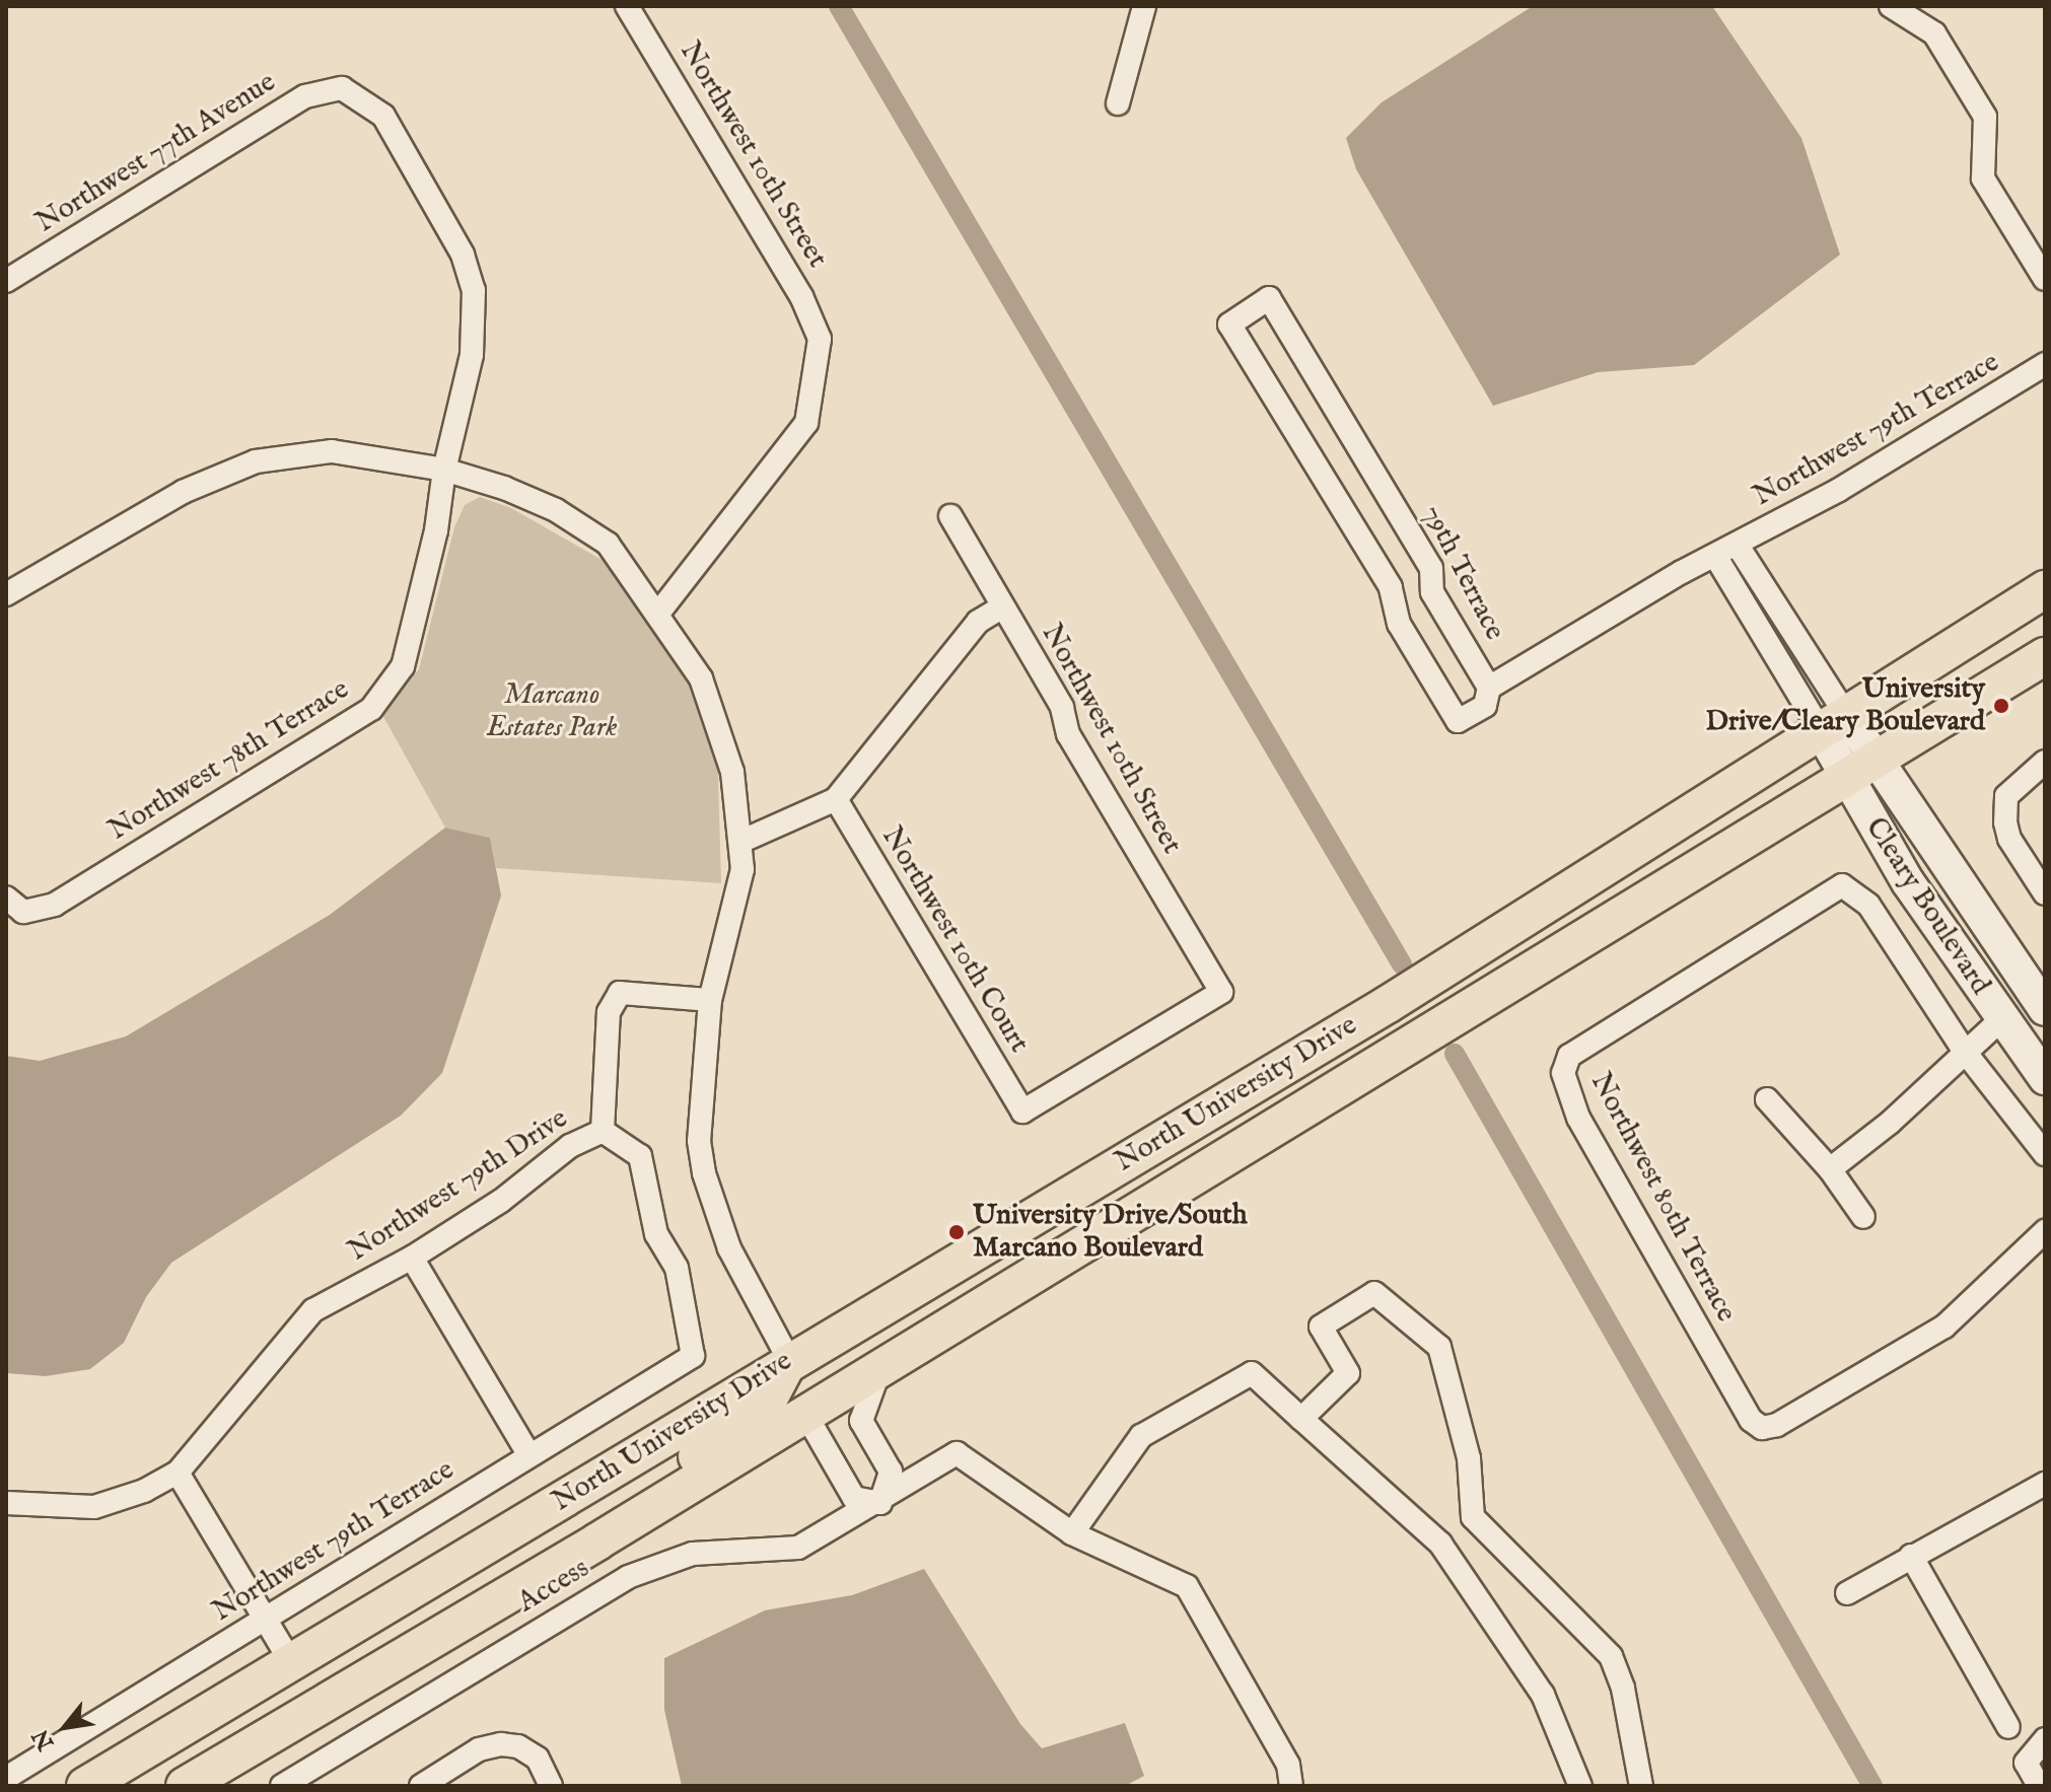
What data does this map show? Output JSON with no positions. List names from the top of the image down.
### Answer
{
  "streets": {
    "main road": ["North University Drive"],
    "street": [
      "Northwest 77th Avenue",
      "Northwest 10th Street",
      "Northwest 79th Terrace",
      "79th Terrace",
      "Northwest 78th Terrace",
      "Cleary Boulevard",
      "Northwest 10th Court",
      "Northwest 79th Drive",
      "Northwest 80th Terrace",
      "Access"
    ]
  },
  "crossings": [
    ["Northwest 77th Avenue", "Northwest 78th Terrace"],
    ["Northwest 10th Street", "Northwest 10th Court"],
    ["Northwest 79th Terrace", "79th Terrace"],
    ["Northwest 79th Terrace", "Cleary Boulevard"],
    ["Northwest 79th Terrace", "North University Drive"],
    ["Northwest 79th Terrace", "Northwest 79th Drive"],
    ["Cleary Boulevard", "North University Drive"]
  ],
  "parks": ["Marcano Estates Park"],
  "places": ["University Drive/Cleary Boulevard", "University Drive/South Marcano Boulevard"],
  "north": "bottom left"
}
